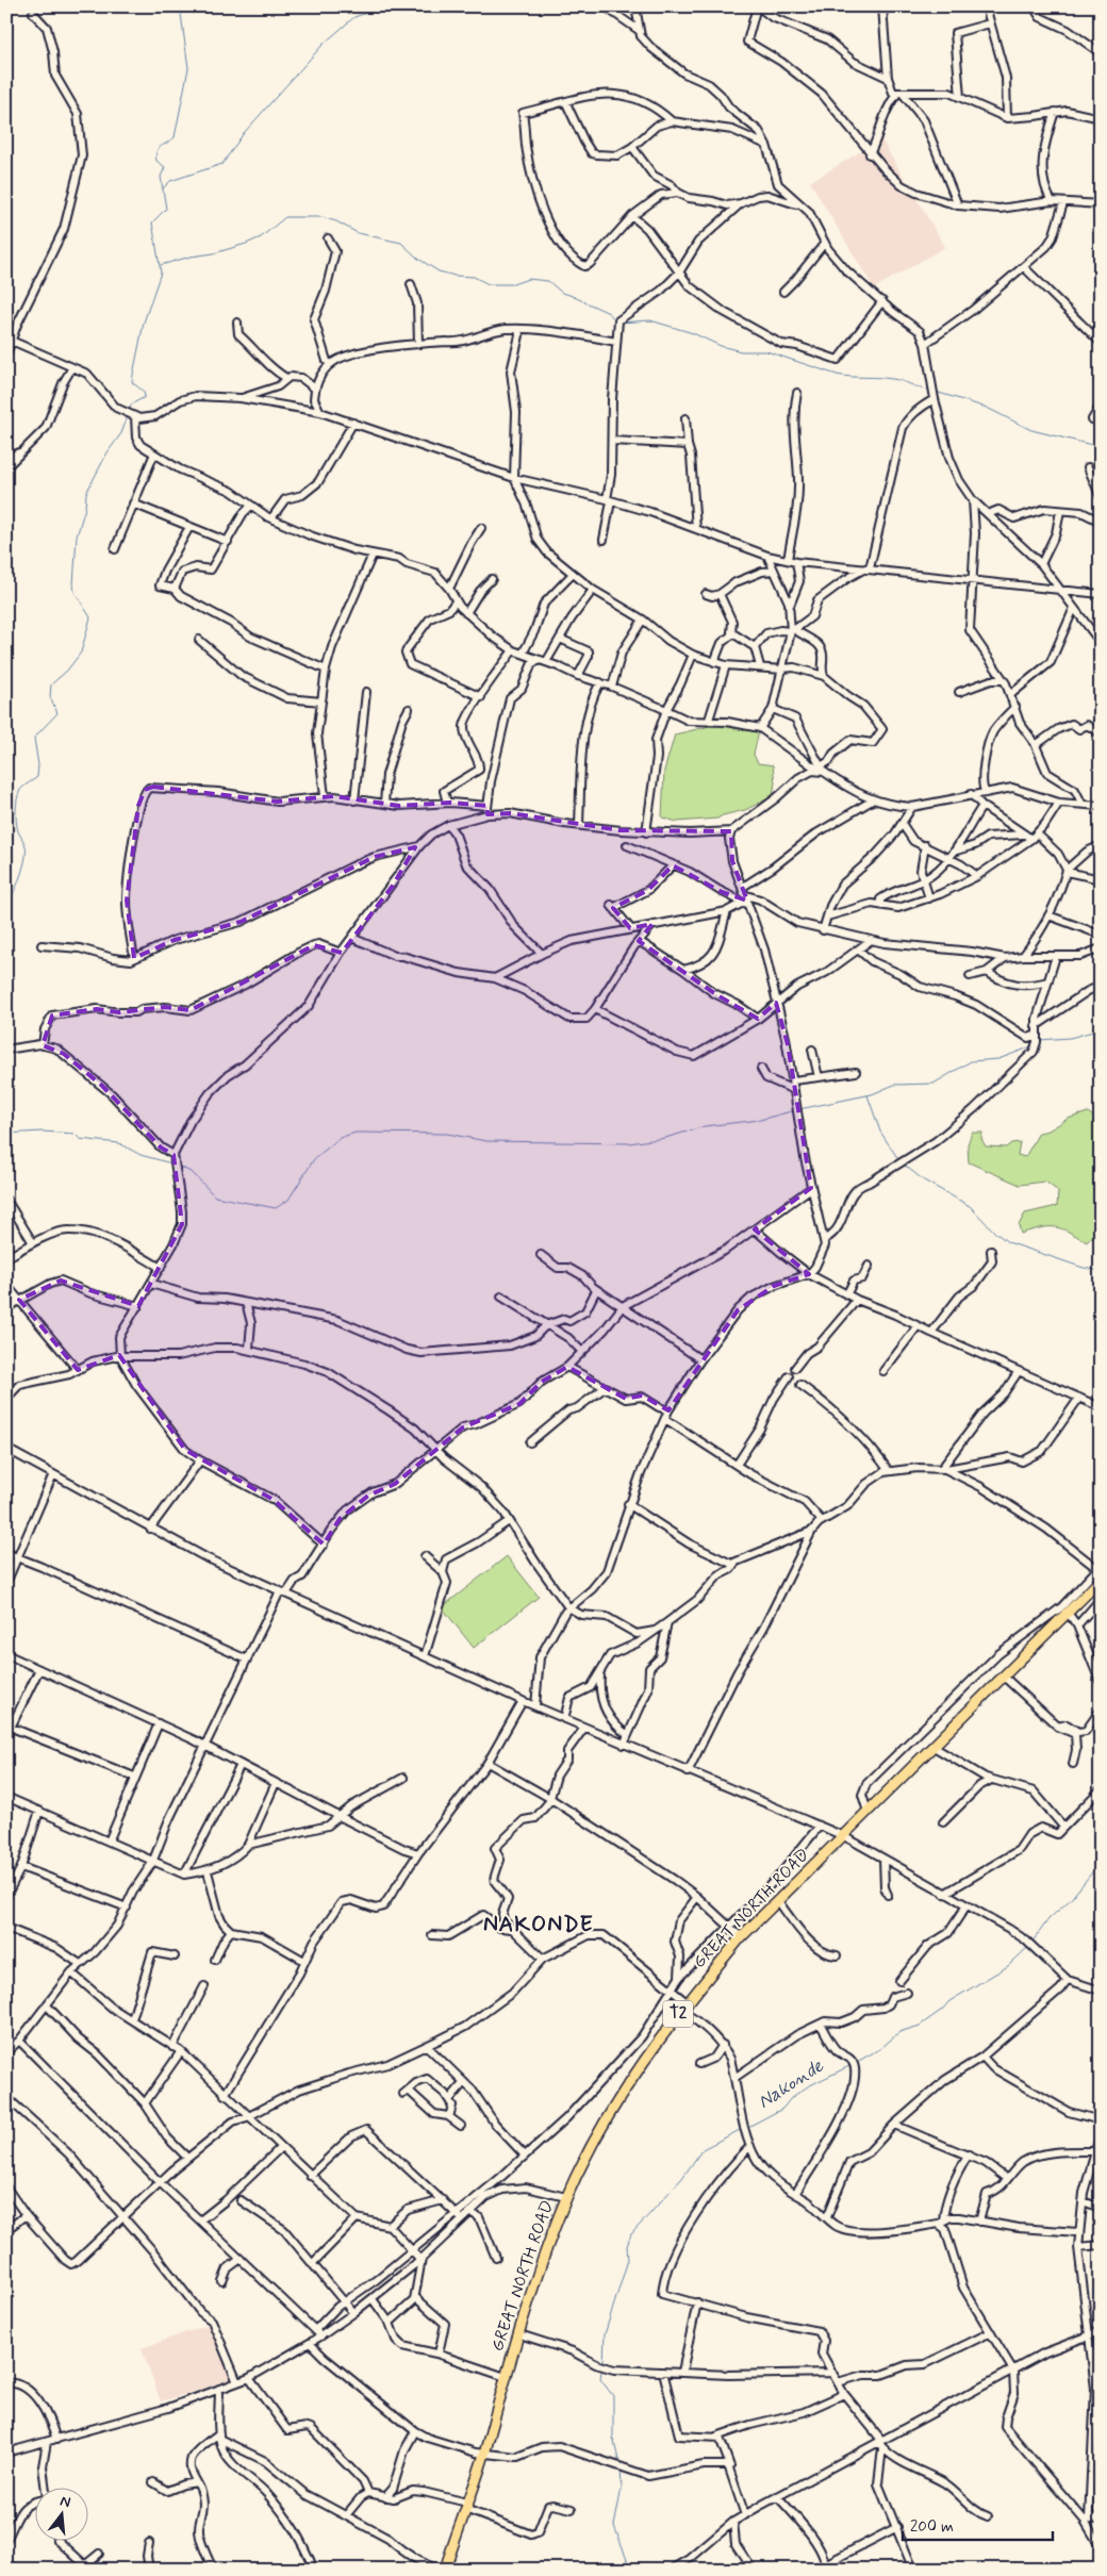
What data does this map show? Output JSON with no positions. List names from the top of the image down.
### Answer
{
  "streets": {
    "highway": ["GREAT NORTH ROAD", "T2"]
  },
  "districts": ["NAKONDE"],
  "water": ["Nakonde"],
  "scale_bar": "200 m",
  "north": "top"
}
